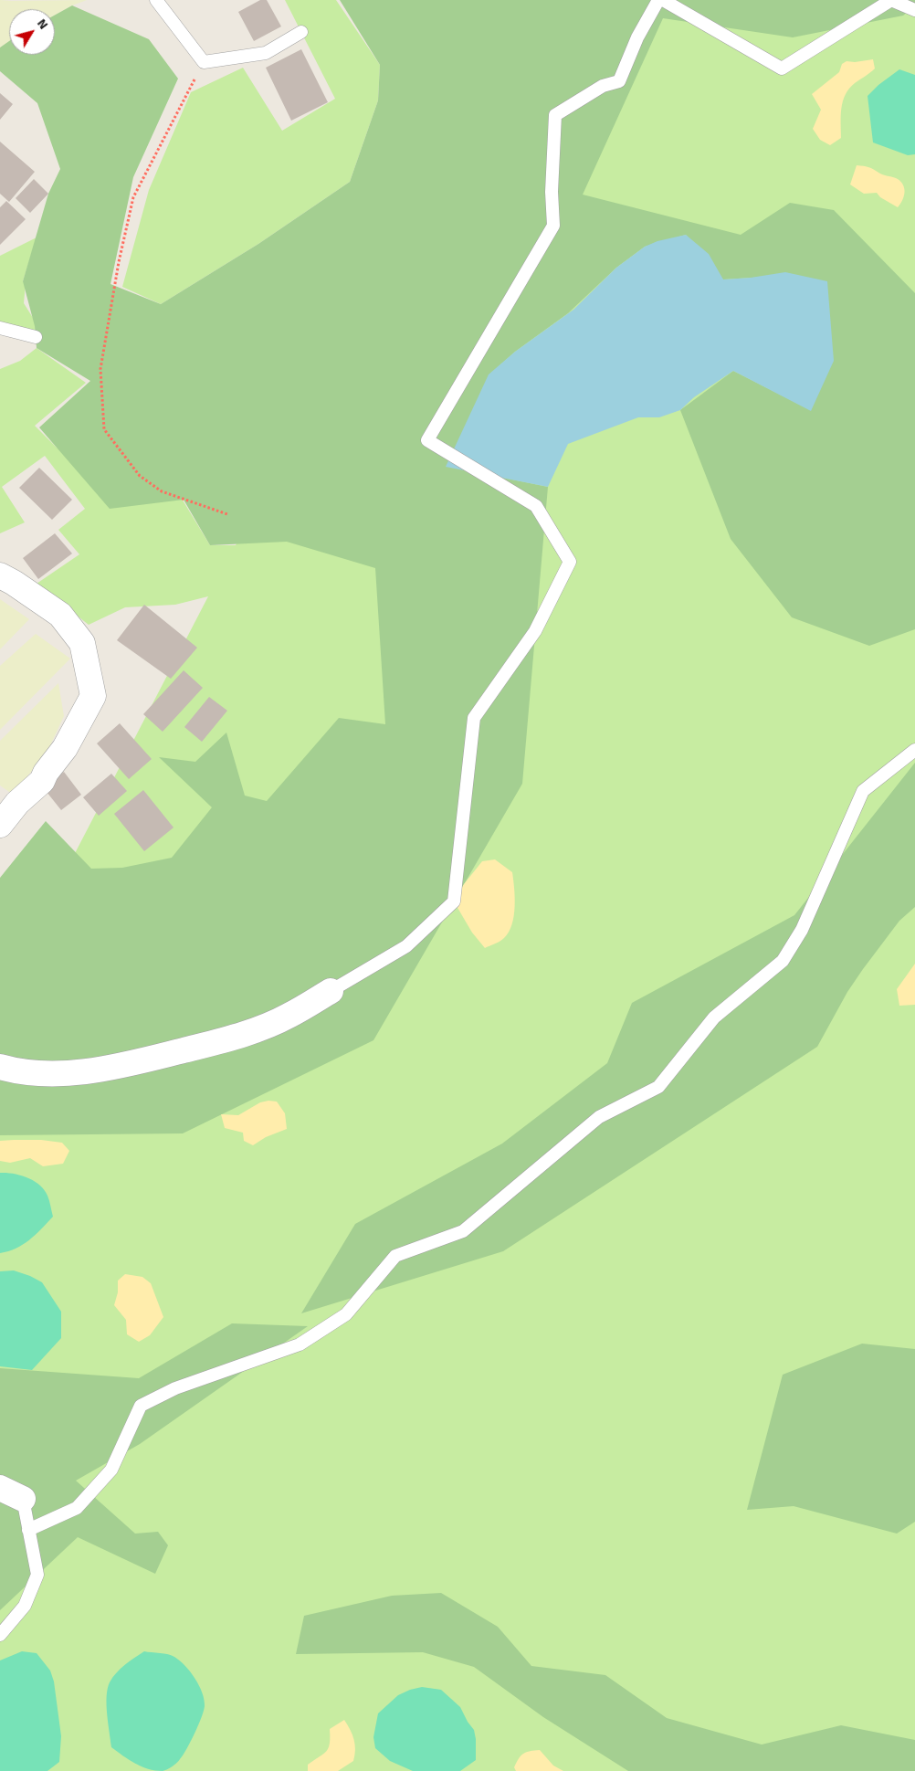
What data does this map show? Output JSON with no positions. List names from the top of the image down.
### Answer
{
  "north": "top right"
}
